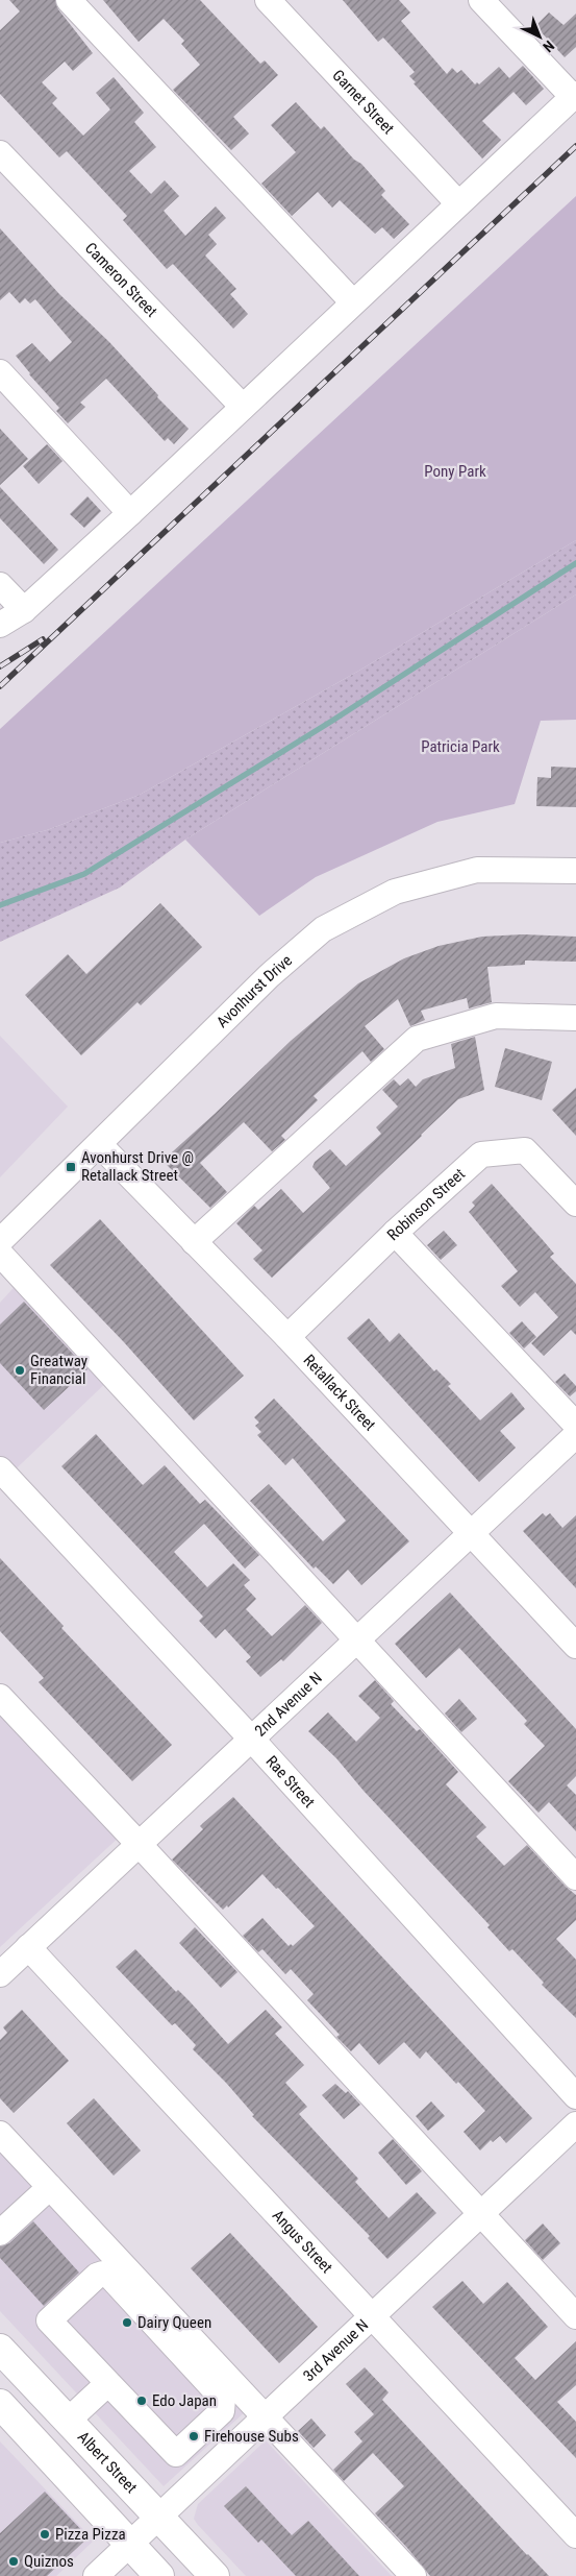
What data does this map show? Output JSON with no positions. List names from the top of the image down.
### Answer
{
  "streets": {
    "main road": ["Albert Street"],
    "street": [
      "Garnet Street",
      "Cameron Street",
      "Avonhurst Drive",
      "Robinson Street",
      "Retallack Street",
      "2nd Avenue N",
      "Rae Street",
      "Angus Street",
      "3rd Avenue N"
    ]
  },
  "crossings": [
    ["Avonhurst Drive", "Retallack Street"],
    ["Robinson Street", "Retallack Street"],
    ["Retallack Street", "2nd Avenue N"],
    ["2nd Avenue N", "Rae Street"],
    ["2nd Avenue N", "Angus Street"],
    ["Angus Street", "3rd Avenue N"],
    ["3rd Avenue N", "Albert Street"]
  ],
  "parks": ["Pony Park", "Patricia Park"],
  "places": {
    "transit": ["Avonhurst Drive @ Retallack Street"],
    "other": [
      "Greatway Financial",
      "Dairy Queen",
      "Edo Japan",
      "Firehouse Subs",
      "Pizza Pizza",
      "Quiznos"
    ]
  },
  "north": "bottom right"
}
